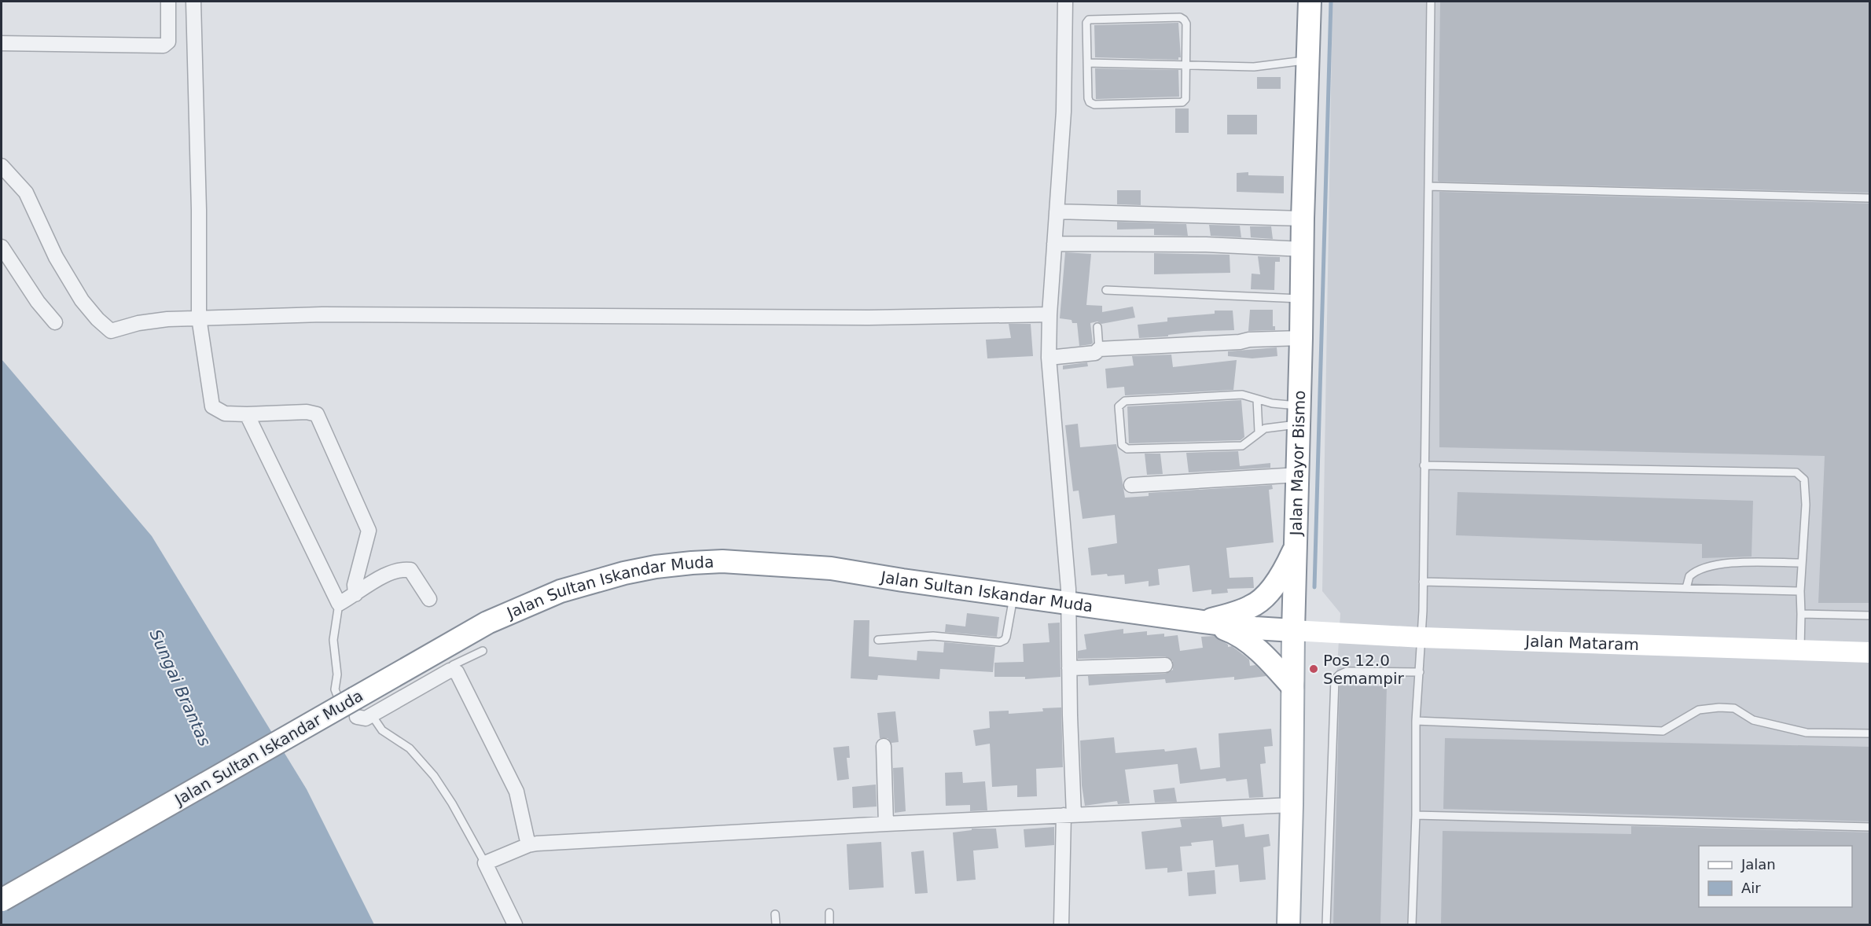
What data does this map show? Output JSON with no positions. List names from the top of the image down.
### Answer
{
  "streets": {
    "main road": ["Jalan Mayor Bismo", "Jalan Sultan Iskandar Muda", "Jalan Mataram"]
  },
  "crossings": [
    ["Jalan Mayor Bismo", "Jalan Sultan Iskandar Muda"],
    ["Jalan Mayor Bismo", "Jalan Mataram"],
    ["Jalan Sultan Iskandar Muda", "Jalan Mataram"]
  ],
  "water": ["Sungai Brantas"],
  "places": ["Pos 12.0 Semampir"],
  "legend": ["Jalan", "Air"]
}
